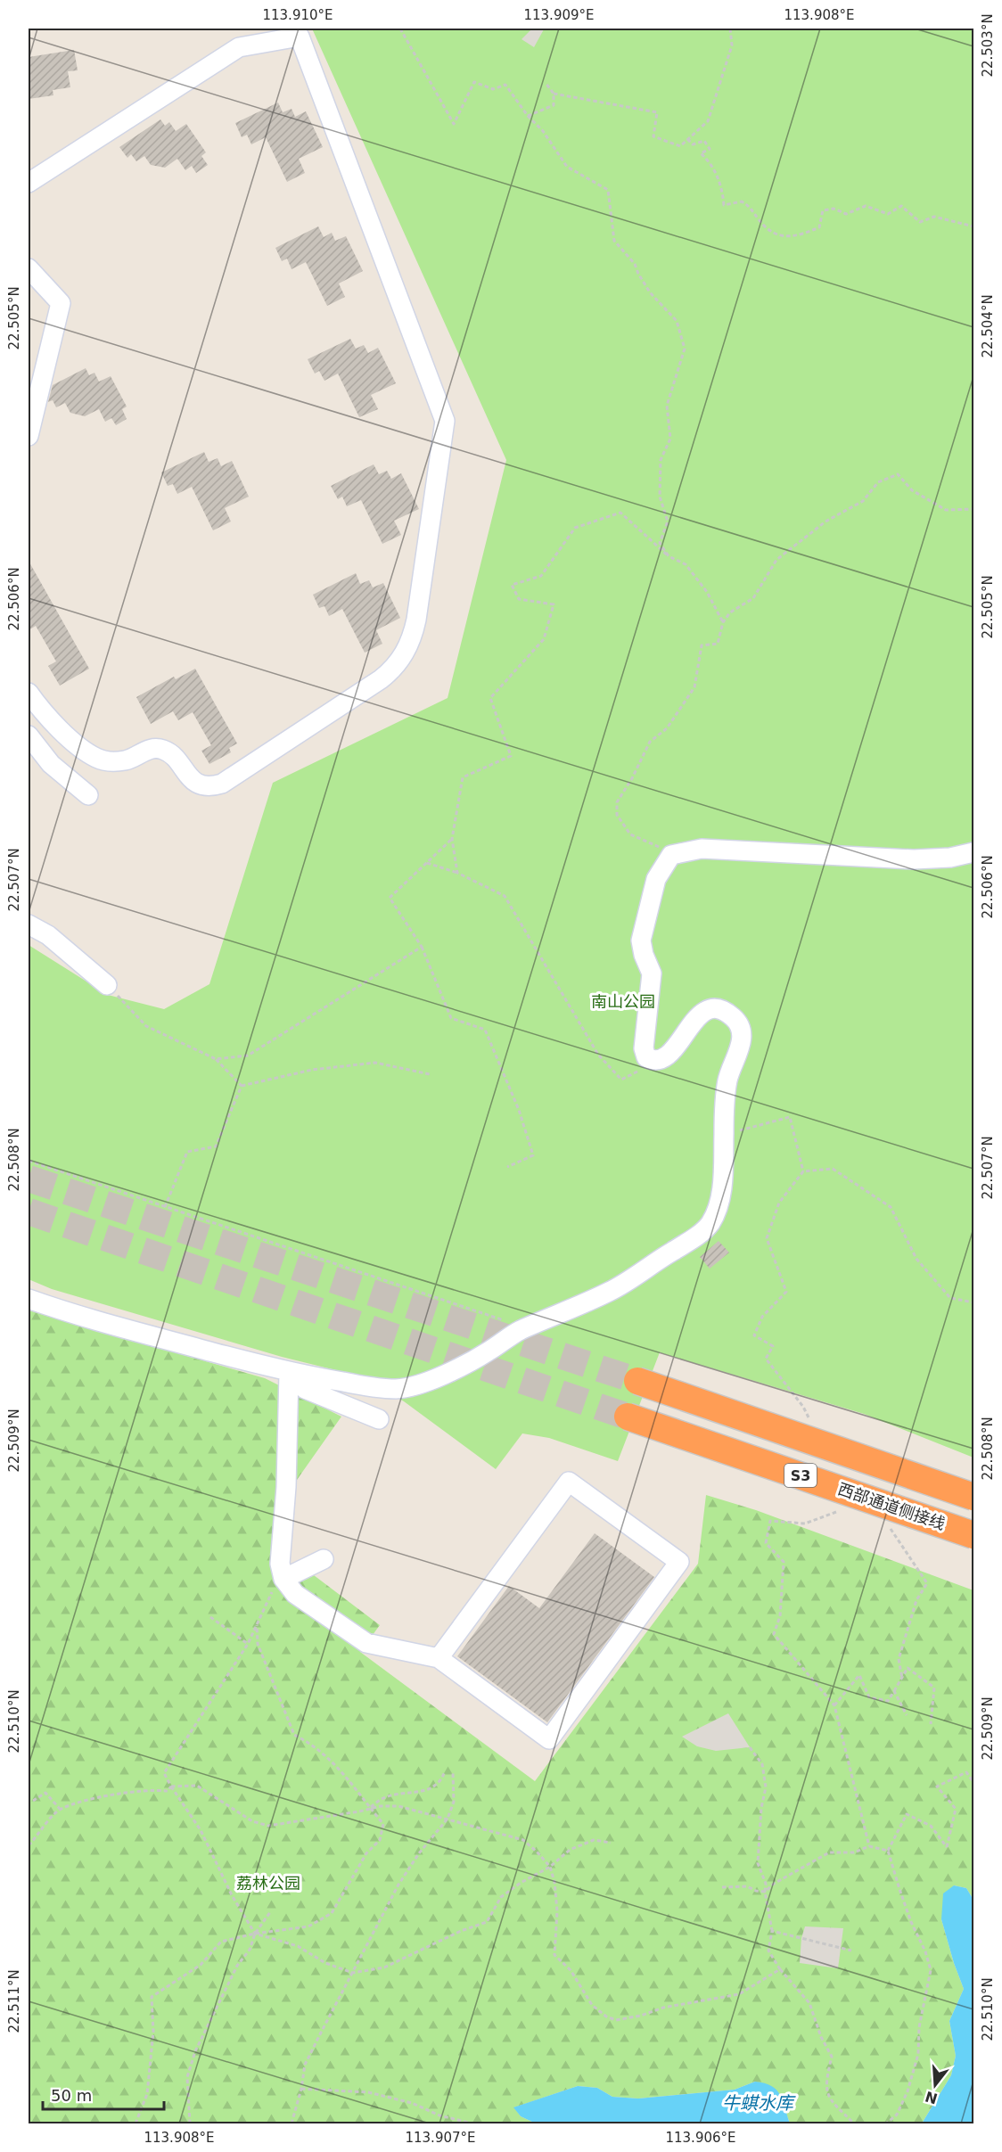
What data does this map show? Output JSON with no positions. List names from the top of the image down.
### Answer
{
  "streets": {
    "highway": ["S3", "西部通道侧接线"]
  },
  "water": ["牛蜞水库"],
  "parks": ["南山公园", "荔林公园"],
  "scale_bar": "50 m",
  "north": "bottom",
  "coordinates": [
    "113.910°E",
    "113.909°E",
    "113.908°E",
    "22.503°N",
    "22.505°N",
    "22.504°N",
    "22.506°N",
    "22.507°N",
    "22.508°N",
    "22.509°N",
    "22.510°N",
    "22.511°N",
    "113.907°E",
    "113.906°E"
  ]
}
